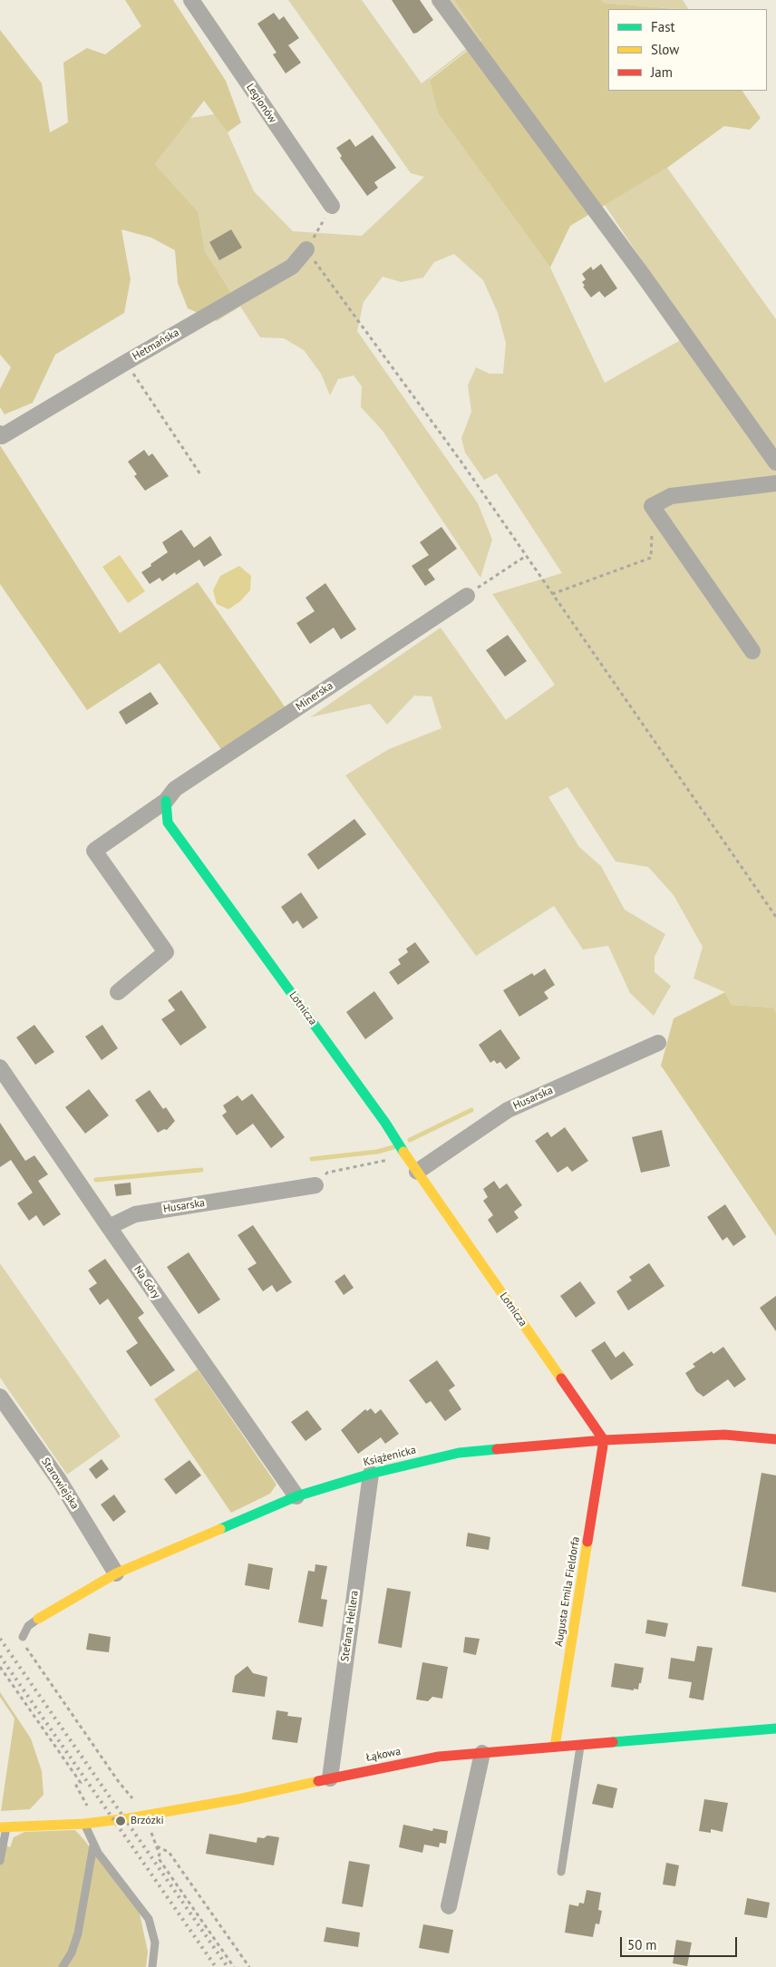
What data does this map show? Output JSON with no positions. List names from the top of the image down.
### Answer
{
  "streets": {
    "street": [
      "Legionów",
      "Hetmańska",
      "Minerska",
      "Lotnicza",
      "Husarska",
      "Na Góry",
      "Książenicka",
      "Starowiejska",
      "Augusta Emila Fieldorfa",
      "Stefana Hellera",
      "Łąkowa"
    ]
  },
  "crossings": [
    ["Minerska", "Lotnicza"],
    ["Lotnicza", "Husarska"],
    ["Lotnicza", "Książenicka"],
    ["Lotnicza", "Augusta Emila Fieldorfa"],
    ["Husarska", "Na Góry"],
    ["Na Góry", "Książenicka"],
    ["Książenicka", "Starowiejska"],
    ["Książenicka", "Augusta Emila Fieldorfa"],
    ["Książenicka", "Stefana Hellera"],
    ["Augusta Emila Fieldorfa", "Łąkowa"],
    ["Stefana Hellera", "Łąkowa"]
  ],
  "places": ["Brzózki"],
  "legend": ["Fast", "Slow", "Jam"],
  "scale_bar": "50 m"
}
